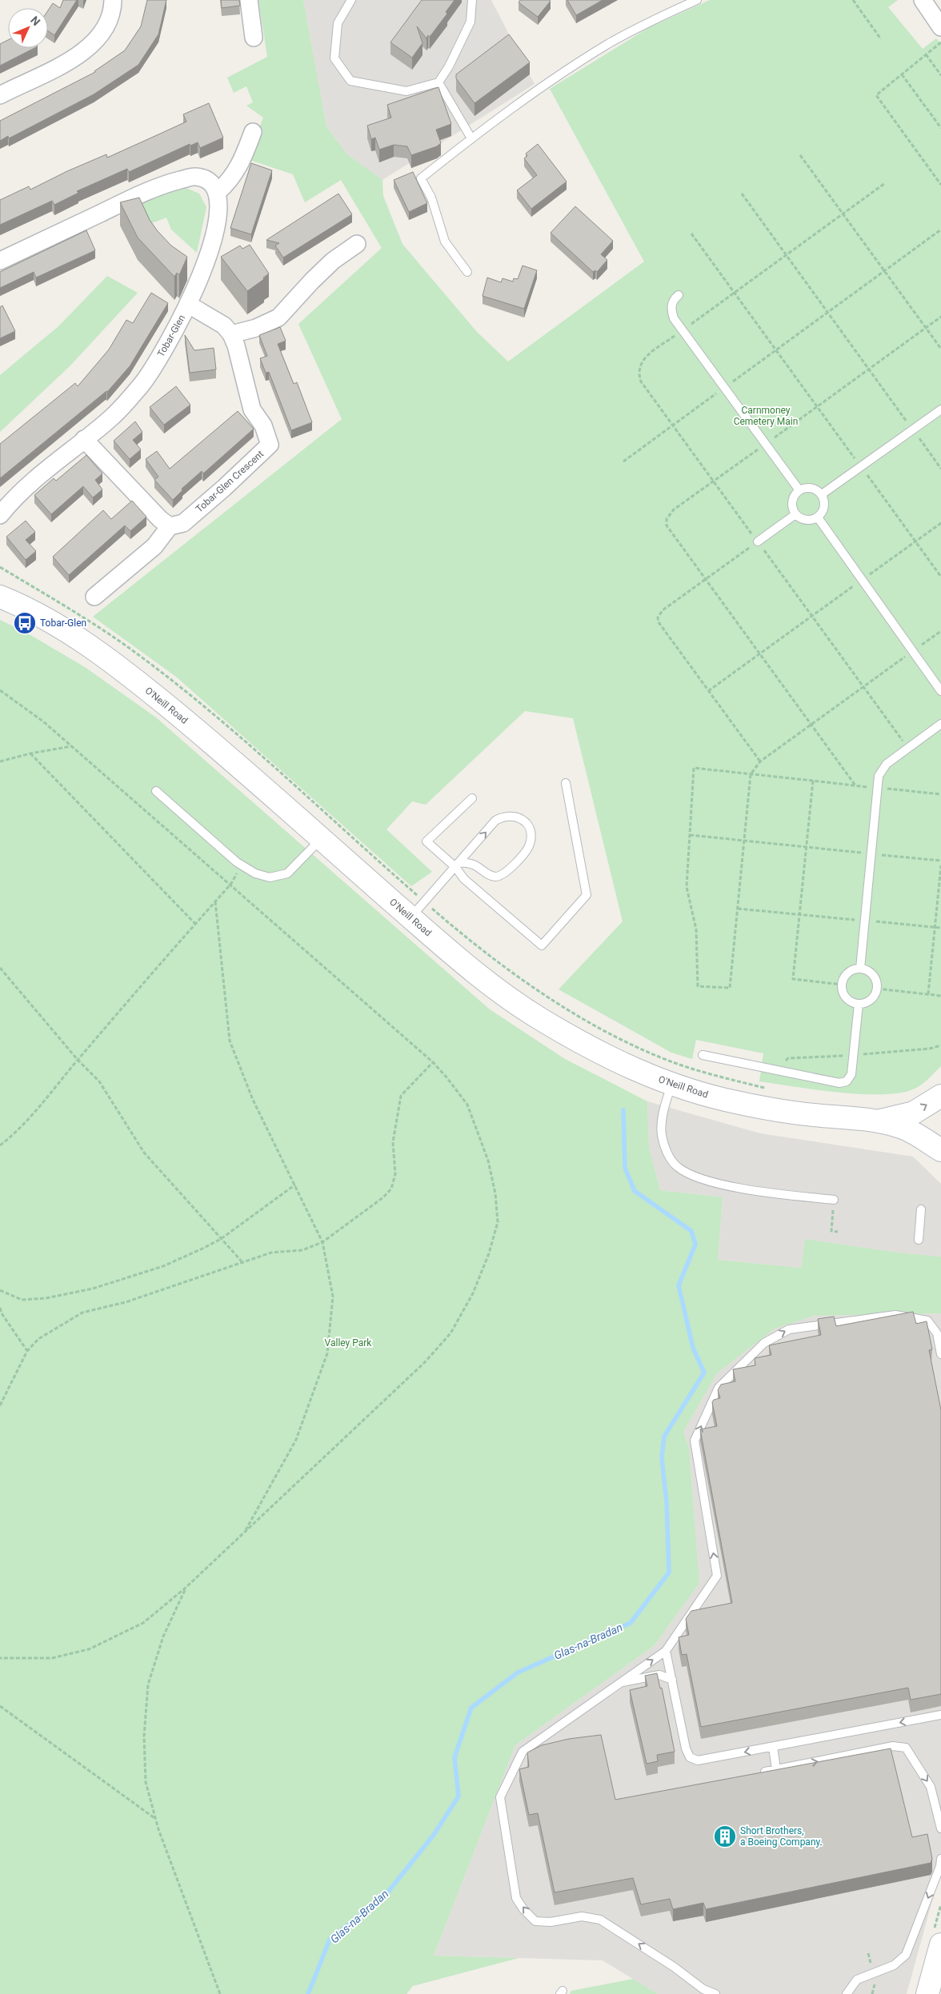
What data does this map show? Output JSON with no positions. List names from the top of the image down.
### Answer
{
  "streets": {
    "main road": ["O'Neill Road"],
    "street": ["Tobar-Glen", "Tobar-Glen Crescent"]
  },
  "crossings": [
    ["Tobar-Glen", "Tobar-Glen Crescent"]
  ],
  "water": ["Glas-na-Bradan"],
  "parks": ["Carnmoney Cemetery Main", "Valley Park"],
  "places": {
    "bus stop": ["Tobar-Glen"],
    "building": ["Short Brothers, a Boeing Company."]
  },
  "north": "top right"
}
